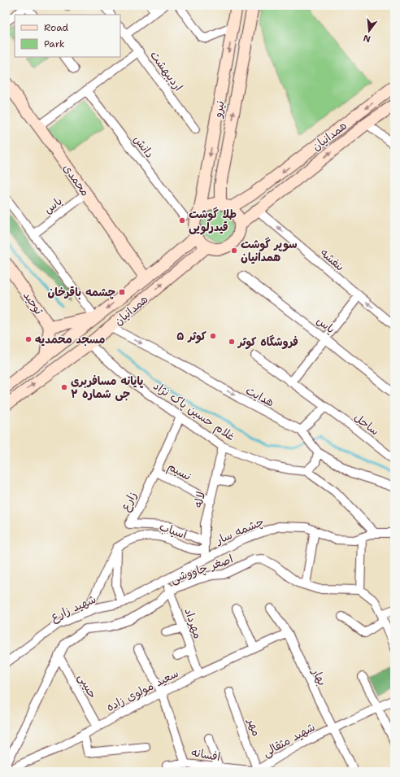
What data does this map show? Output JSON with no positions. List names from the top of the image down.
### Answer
{
  "streets": {
    "main road": [
      "نیرو",
      "همدانیان",
      "محمدی",
      "توحید"
    ],
    "street": [
      "اردیبهشت",
      "دانش",
      "یاس",
      "بنفشه",
      "هدایت",
      "غلام حسین پاک نژاد",
      "ساحل",
      "نسیم",
      "لاله",
      "زارع",
      "آسیاب",
      "چشمه سار",
      "اصغر چاووشی",
      "شهید زارع",
      "مهرداد",
      "بهار",
      "حبیبی",
      "سعید مولوی زاده",
      "مهر",
      "شهید مثقالی",
      "افسانه"
    ]
  },
  "crossings": [
    ["نیرو", "همدانیان"],
    ["همدانیان", "محمدی"],
    ["همدانیان", "بنفشه"],
    ["همدانیان", "توحید"],
    ["همدانیان", "هدایت"],
    ["همدانیان", "غلام حسین پاک نژاد"],
    ["محمدی", "یاس"],
    ["غلام حسین پاک نژاد", "لاله"],
    ["غلام حسین پاک نژاد", "زارع"],
    ["غلام حسین پاک نژاد", "چشمه سار"],
    ["نسیم", "لاله"],
    ["نسیم", "زارع"],
    ["لاله", "زارع"],
    ["لاله", "آسیاب"],
    ["لاله", "چشمه سار"],
    ["زارع", "آسیاب"],
    ["چشمه سار", "شهید زارع"],
    ["چشمه سار", "مهرداد"],
    ["اصغر چاووشی", "مهرداد"],
    ["اصغر چاووشی", "حبیبی"],
    ["مهرداد", "سعید مولوی زاده"],
    ["بهار", "سعید مولوی زاده"],
    ["بهار", "شهید مثقالی"],
    ["حبیبی", "سعید مولوی زاده"],
    ["سعید مولوی زاده", "افسانه"],
    ["مهر", "شهید مثقالی"],
    ["مهر", "افسانه"],
    ["شهید مثقالی", "افسانه"]
  ],
  "one_way": ["بنفشه", "هدایت"],
  "places": {
    "other": [
      "طلا گوشت قیدرلویی",
      "سوپر گوشت همدانیان",
      "کوثر ۵",
      "مسجد محمدیه",
      "فروشگاه کوثر",
      "پایانه مسافربری جی شماره ۲"
    ],
    "transit": ["چشمه باقرخان"]
  },
  "legend": ["Road", "Park"],
  "north": "bottom"
}
